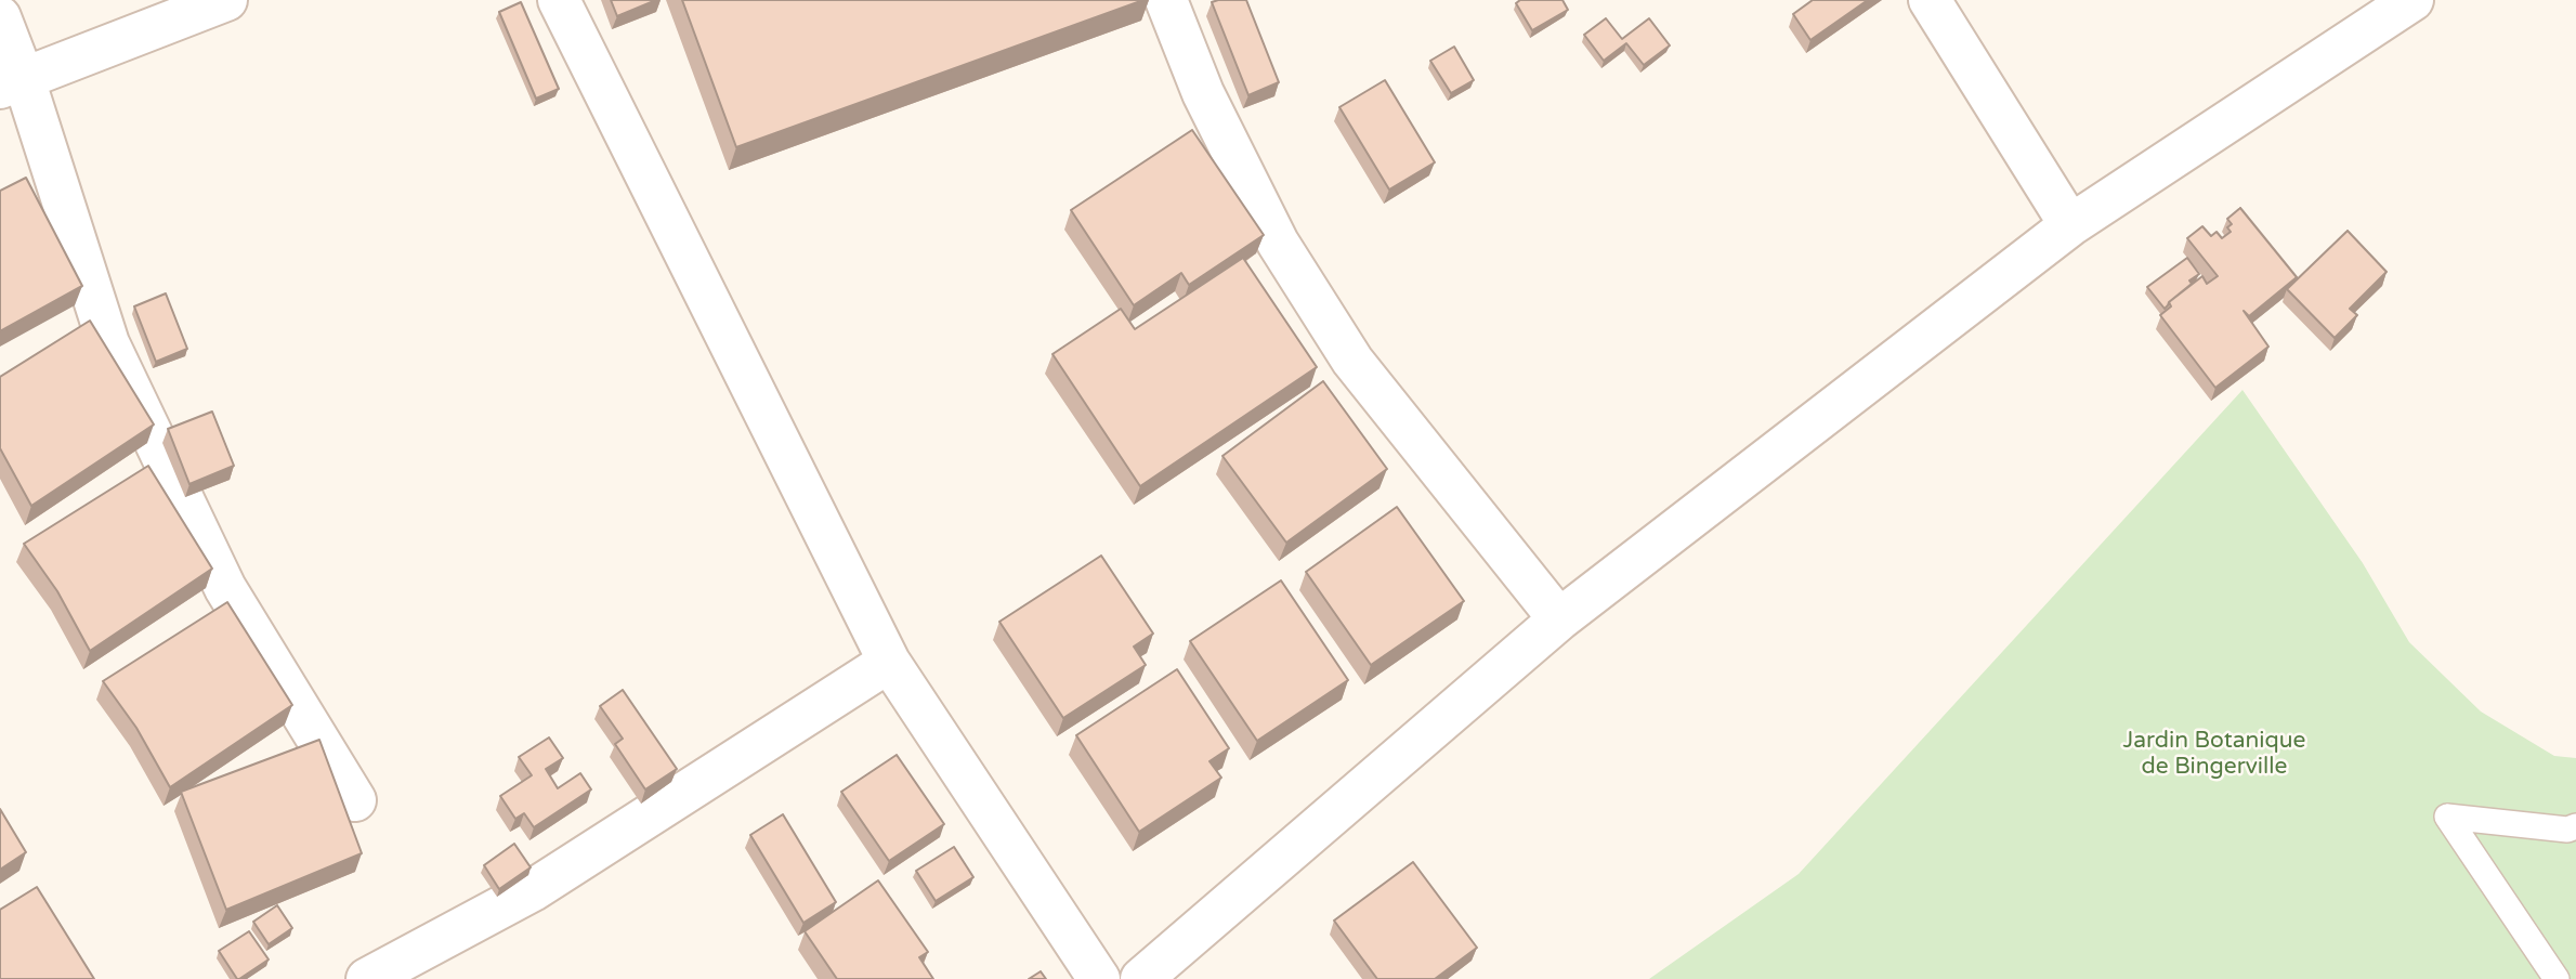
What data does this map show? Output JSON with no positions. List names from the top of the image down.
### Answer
{
  "parks": ["Jardin Botanique de Bingerville"]
}
